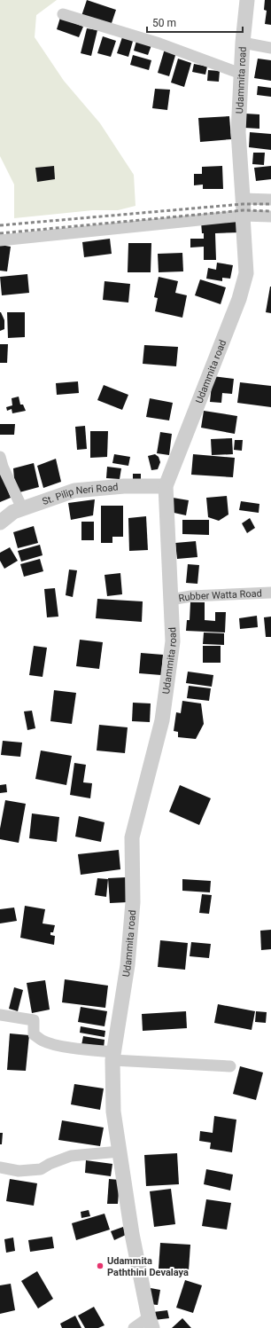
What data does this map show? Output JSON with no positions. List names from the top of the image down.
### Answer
{
  "streets": {
    "street": ["Udammita road", "St. Pilip Neri Road", "Rubber Watta Road"]
  },
  "crossings": [
    ["Udammita road", "St. Pilip Neri Road"],
    ["Udammita road", "Rubber Watta Road"]
  ],
  "places": ["Udammita Paththini Devalaya"],
  "scale_bar": "50 m"
}
